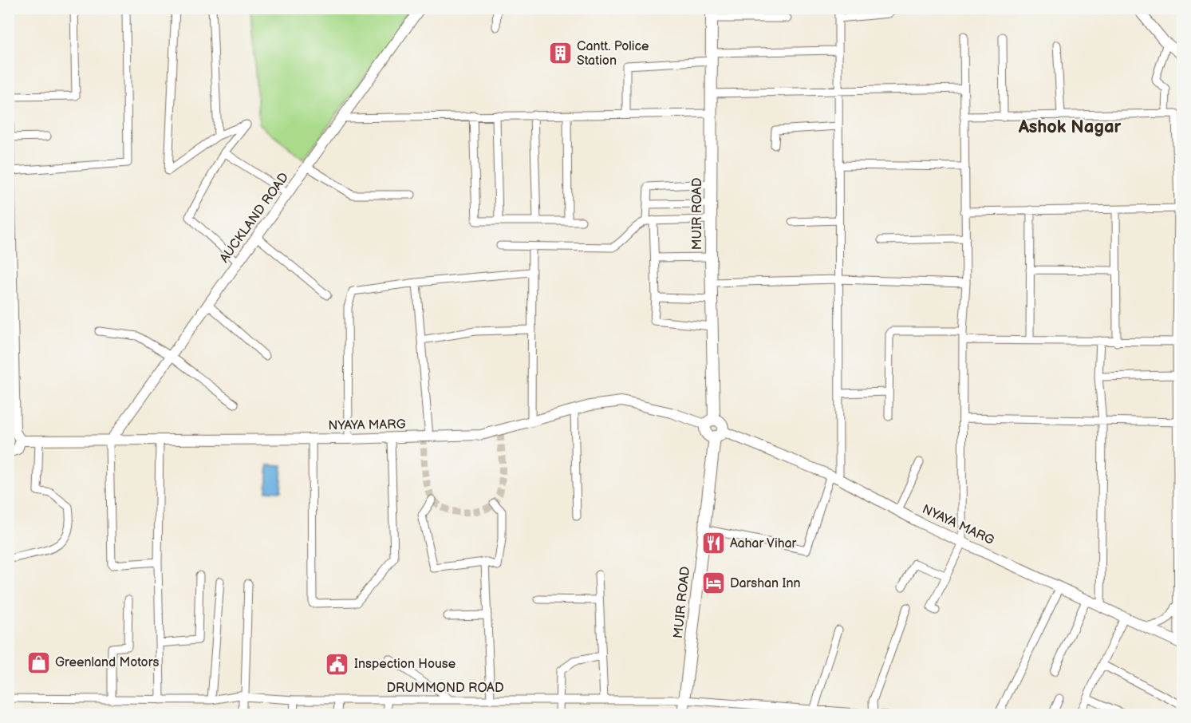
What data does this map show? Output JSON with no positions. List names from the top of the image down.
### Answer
{
  "streets": {
    "main road": ["MUIR ROAD"],
    "street": ["AUCKLAND ROAD", "NYAYA MARG", "DRUMMOND ROAD"]
  },
  "crossings": [
    ["MUIR ROAD", "NYAYA MARG"],
    ["MUIR ROAD", "DRUMMOND ROAD"],
    ["AUCKLAND ROAD", "NYAYA MARG"]
  ],
  "districts": ["Ashok Nagar"],
  "places": {
    "building": ["Cantt. Police Station"],
    "restaurant": ["Aahar Vihar"],
    "hotel": ["Darshan Inn"],
    "shop": ["Greenland Motors"],
    "public building": ["Inspection House"]
  }
}
